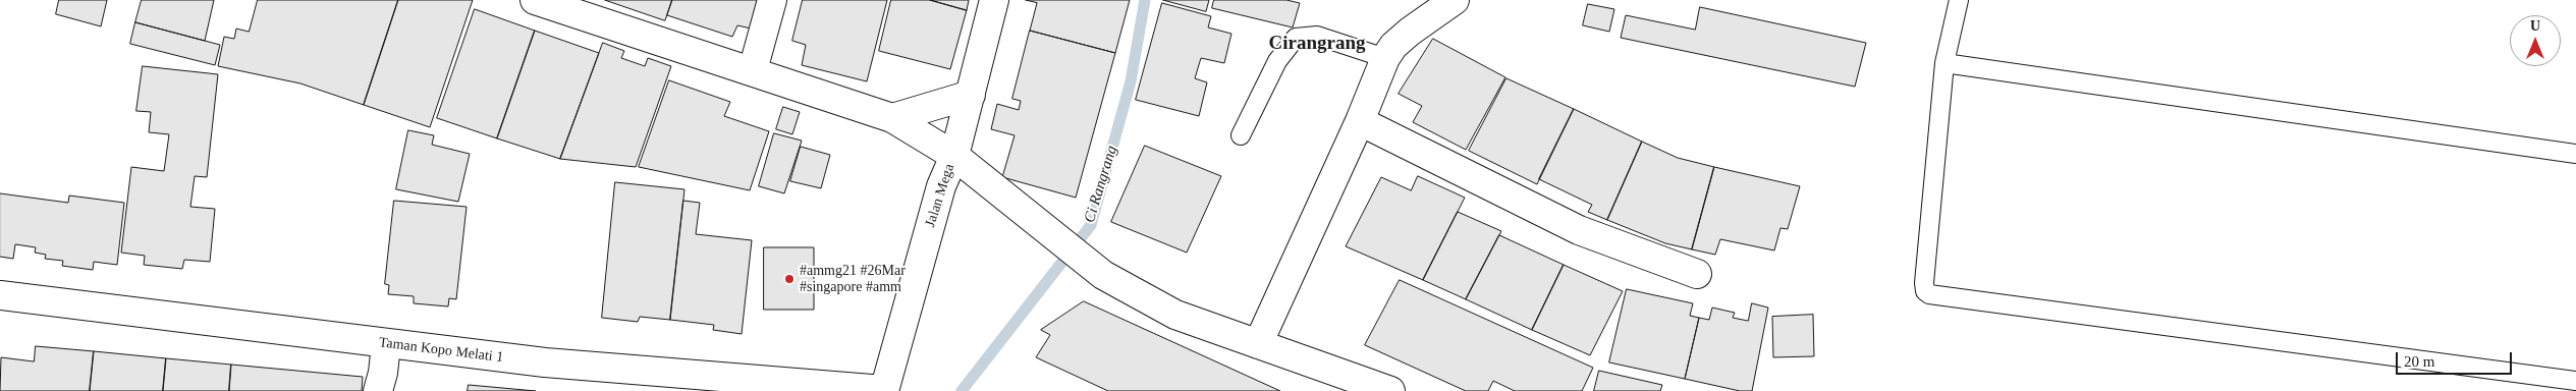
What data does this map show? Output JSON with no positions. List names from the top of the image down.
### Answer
{
  "streets": {
    "street": ["Jalan Mega", "Taman Kopo Melati 1"]
  },
  "crossings": [
    ["Jalan Mega", "Taman Kopo Melati 1"]
  ],
  "districts": ["Cirangrang"],
  "water": ["Ci Rangrang"],
  "places": ["#ammg21 #26Mar #singapore #amm"],
  "scale_bar": "20 m",
  "north": "top"
}
